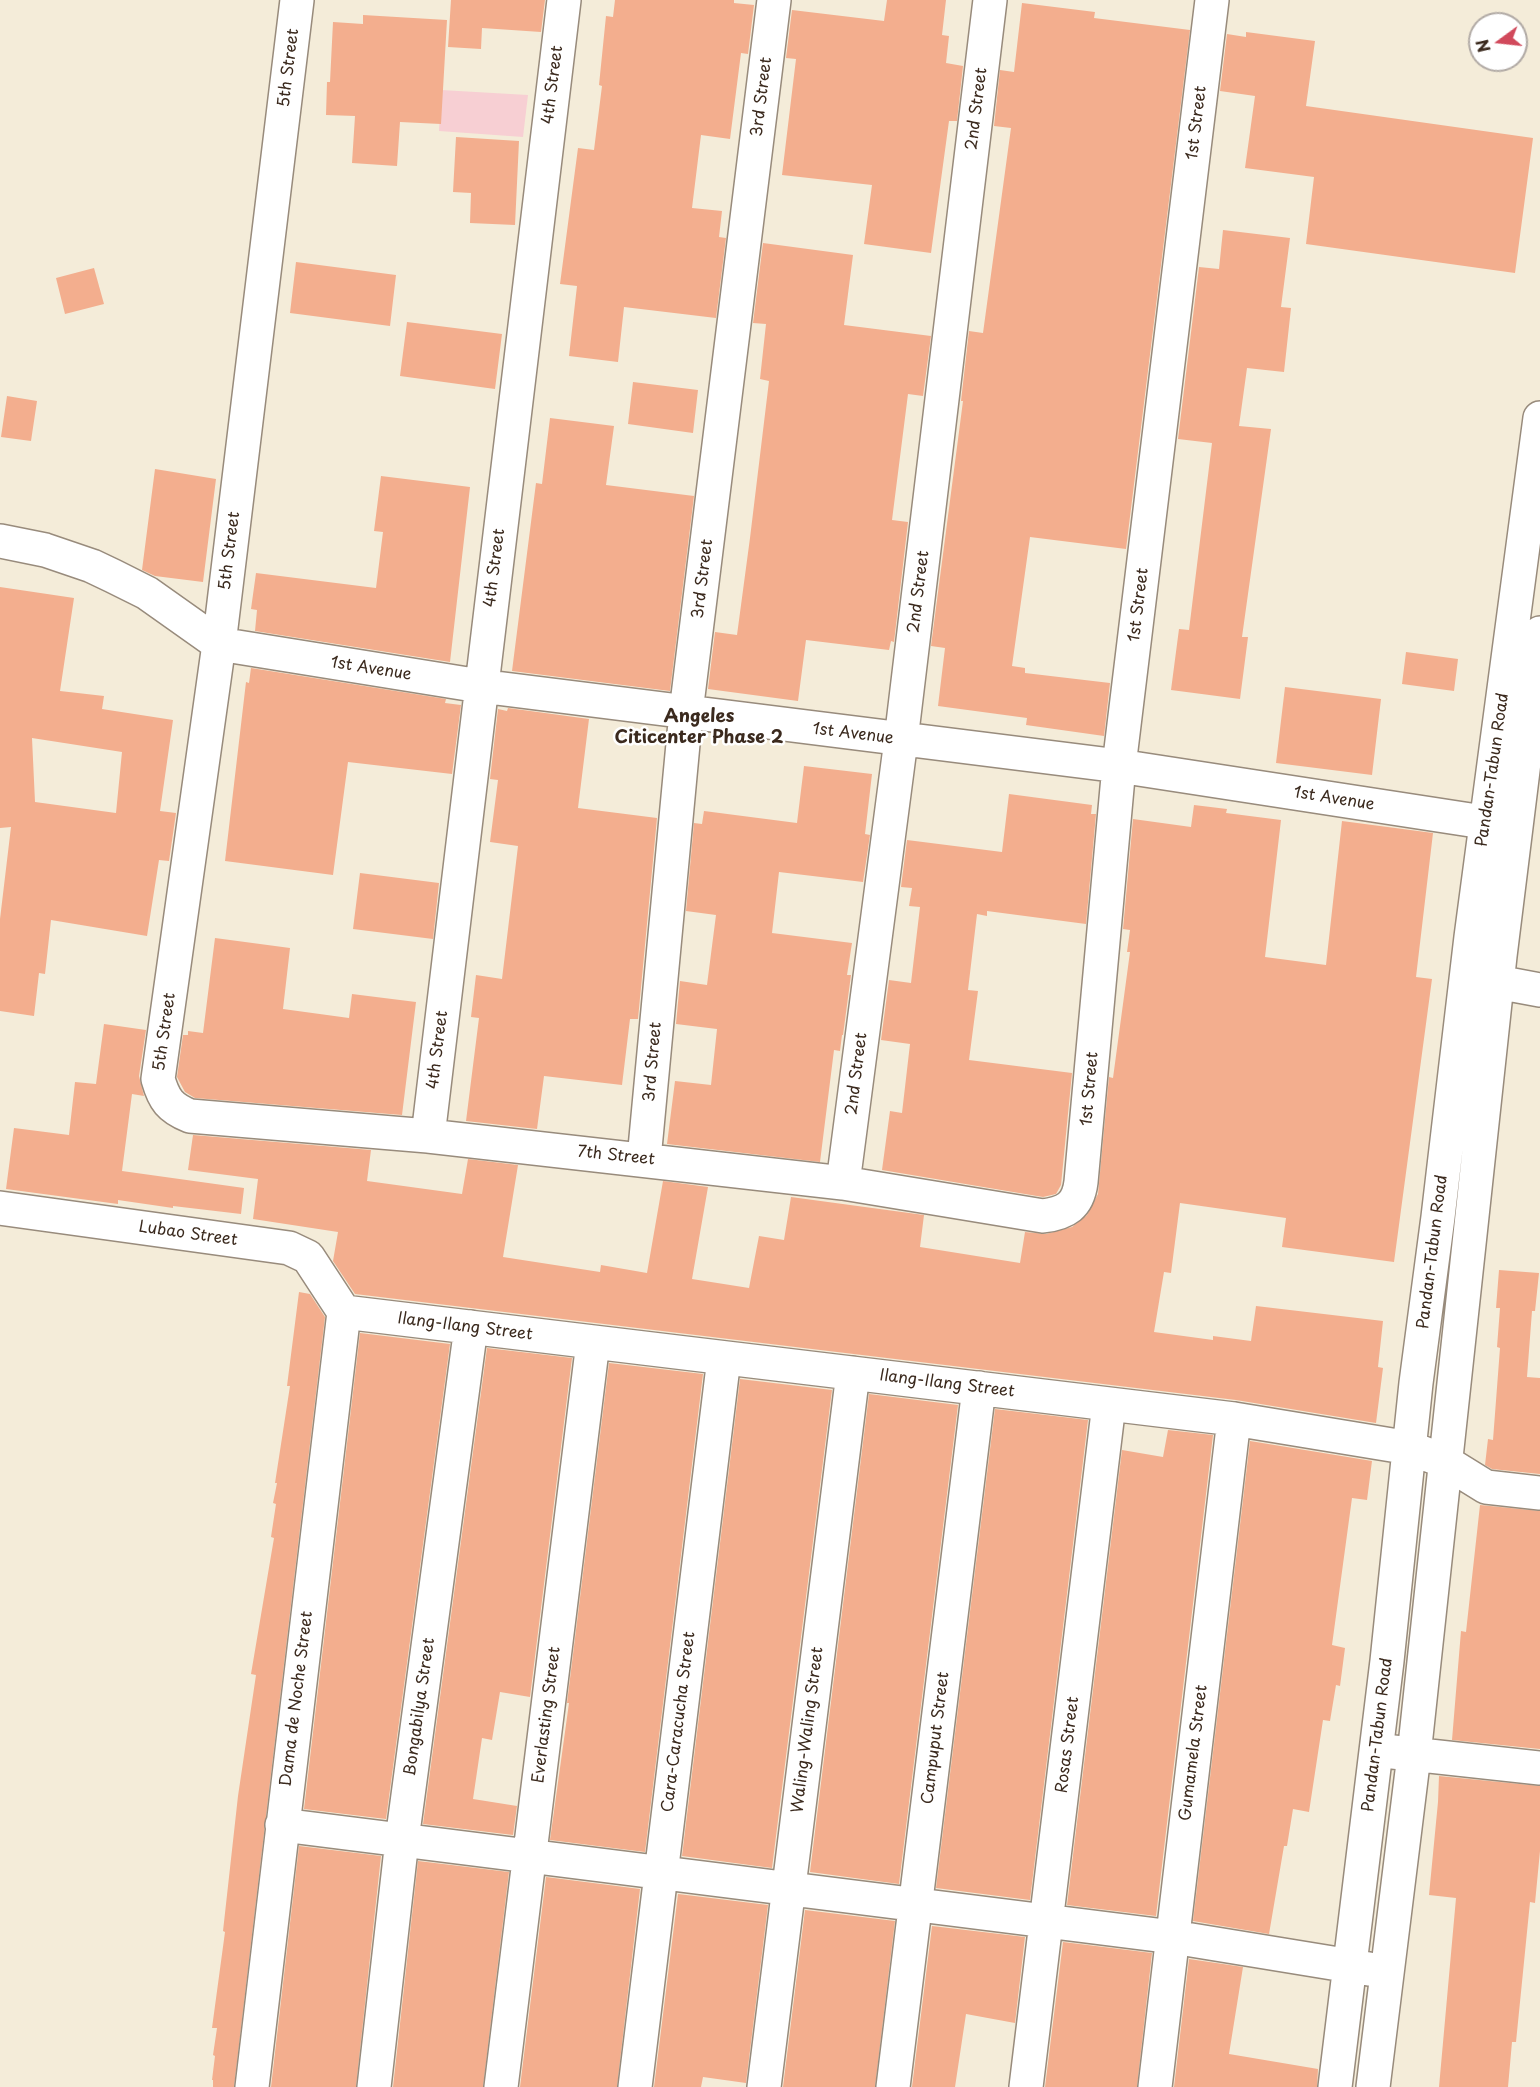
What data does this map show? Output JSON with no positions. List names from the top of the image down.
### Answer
{
  "streets": {
    "street": [
      "5th Street",
      "4th Street",
      "3rd Street",
      "2nd Street",
      "1st Street",
      "1st Avenue",
      "Pandan-Tabun Road",
      "7th Street",
      "Lubao Street",
      "Ilang-Ilang Street",
      "Dama de Noche Street",
      "Bongabilya Street",
      "Everlasting Street",
      "Cara-Caracucha Street",
      "Waling-Waling Street",
      "Campuput Street",
      "Rosas Street",
      "Gumamela Street"
    ]
  },
  "crossings": [
    ["5th Street", "1st Avenue"],
    ["5th Street", "7th Street"],
    ["4th Street", "1st Avenue"],
    ["4th Street", "7th Street"],
    ["3rd Street", "1st Avenue"],
    ["3rd Street", "7th Street"],
    ["2nd Street", "1st Avenue"],
    ["2nd Street", "7th Street"],
    ["1st Street", "1st Avenue"],
    ["1st Street", "7th Street"],
    ["1st Avenue", "Pandan-Tabun Road"],
    ["Pandan-Tabun Road", "Ilang-Ilang Street"],
    ["Lubao Street", "Ilang-Ilang Street"],
    ["Lubao Street", "Dama de Noche Street"],
    ["Ilang-Ilang Street", "Dama de Noche Street"],
    ["Ilang-Ilang Street", "Bongabilya Street"],
    ["Ilang-Ilang Street", "Everlasting Street"],
    ["Ilang-Ilang Street", "Cara-Caracucha Street"],
    ["Ilang-Ilang Street", "Waling-Waling Street"],
    ["Ilang-Ilang Street", "Campuput Street"],
    ["Ilang-Ilang Street", "Rosas Street"],
    ["Ilang-Ilang Street", "Gumamela Street"]
  ],
  "districts": ["Angeles Citicenter Phase 2"],
  "north": "left"
}
